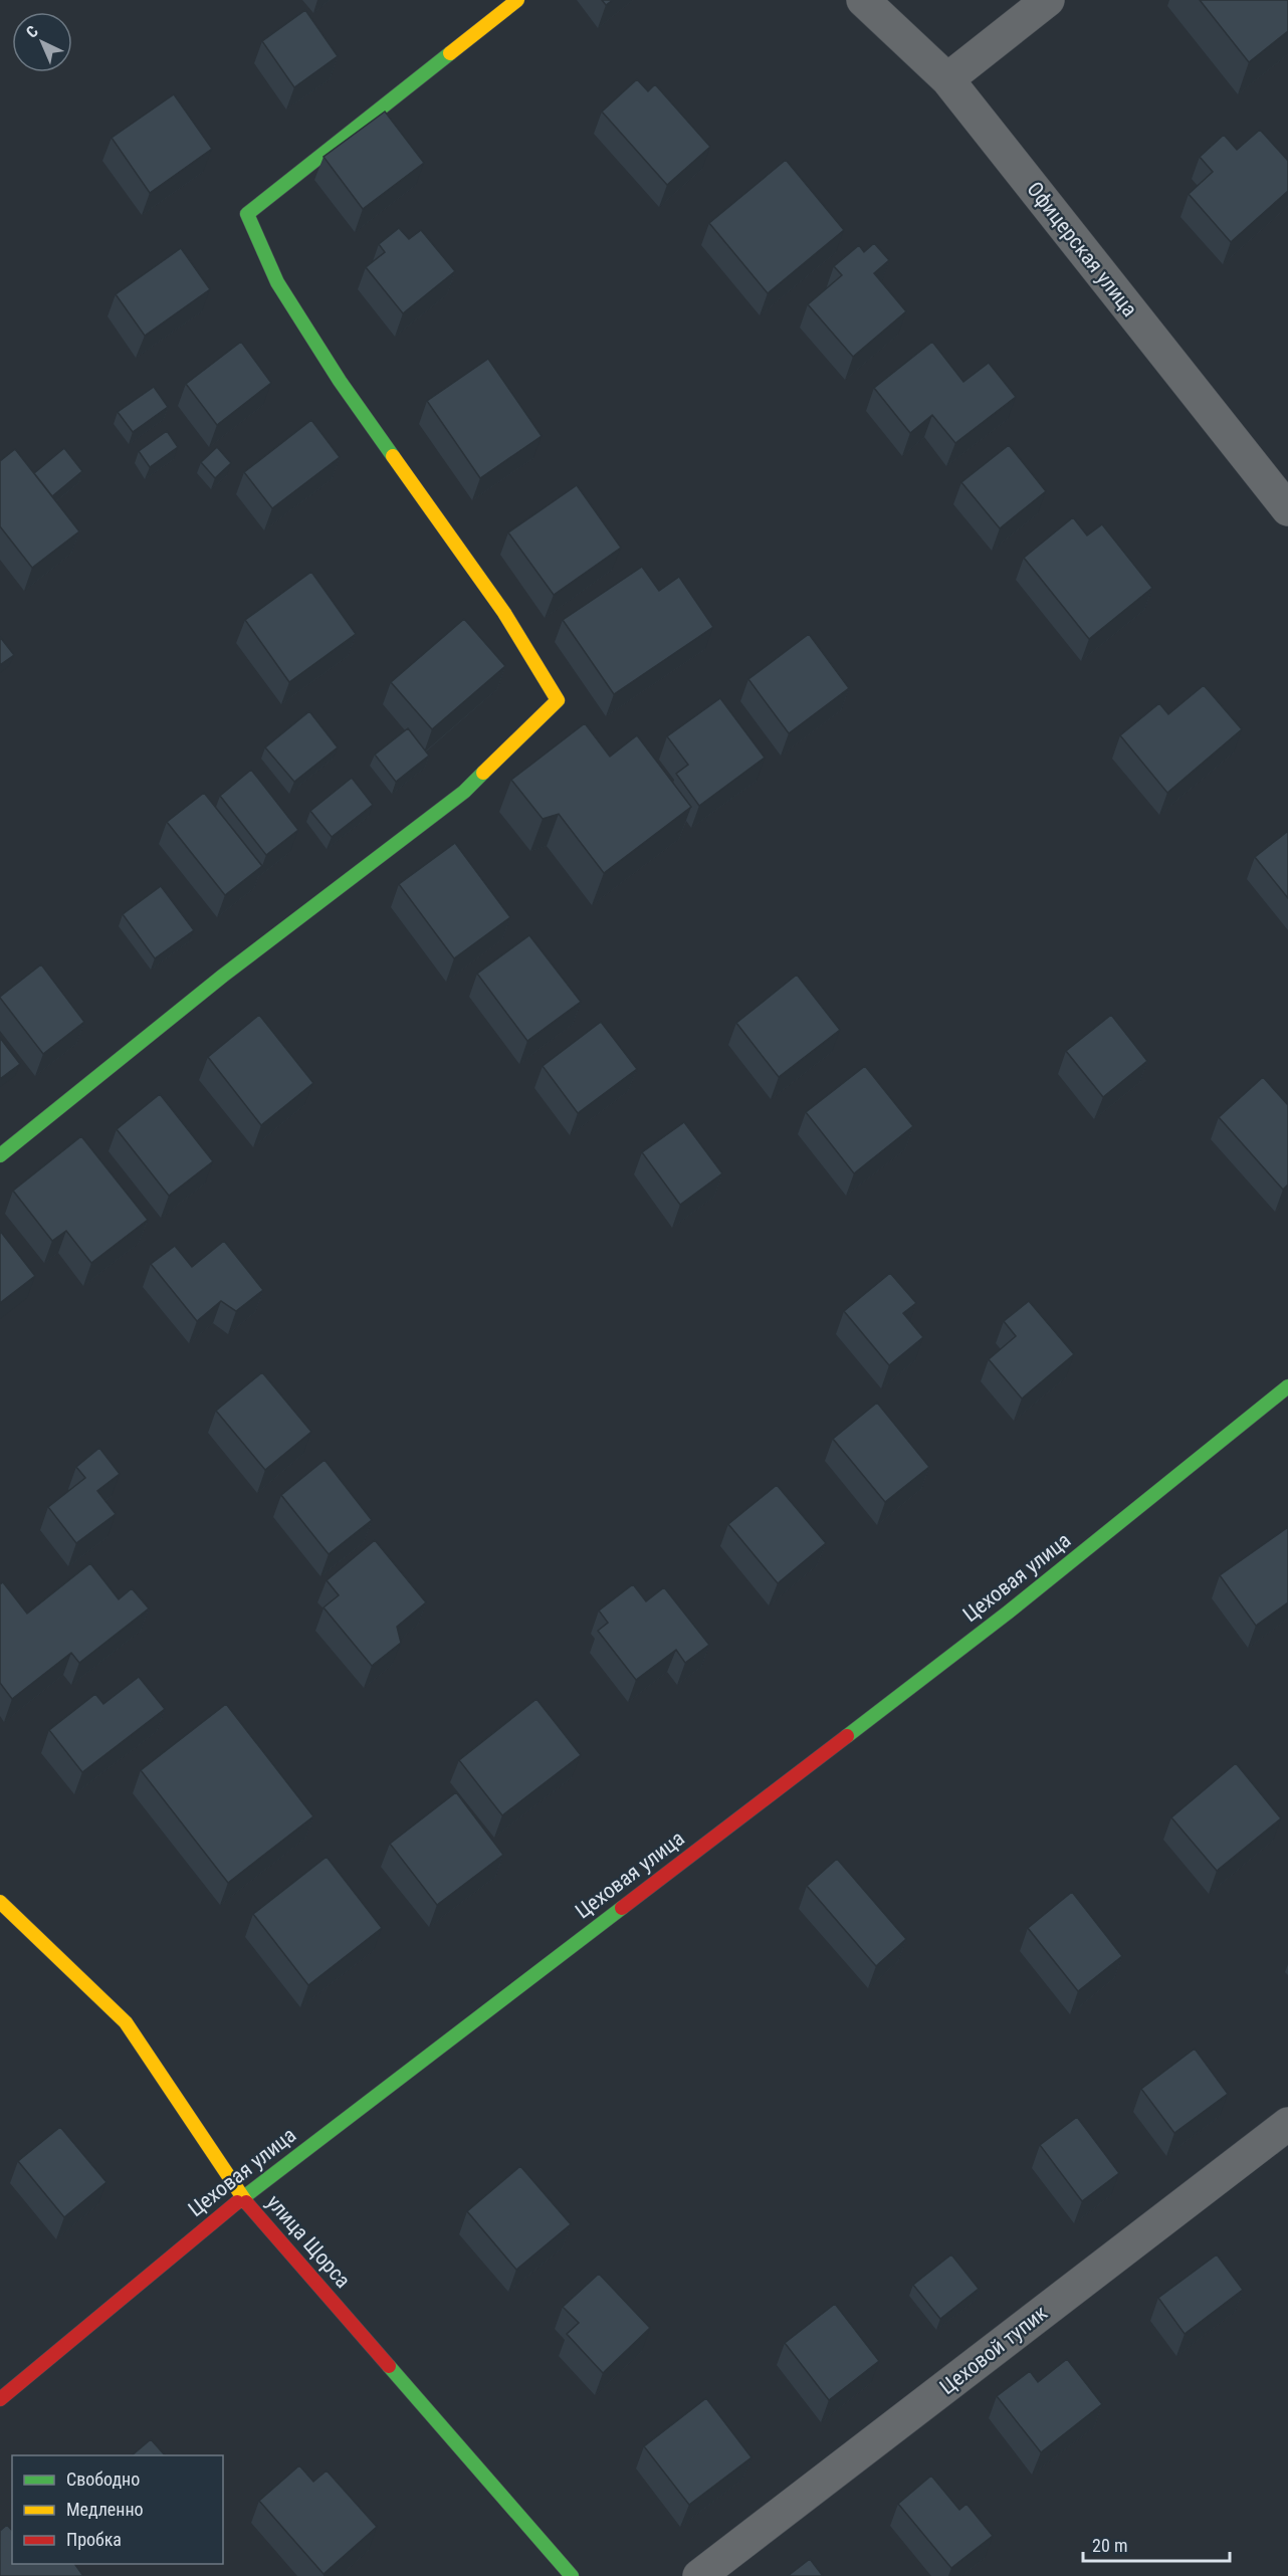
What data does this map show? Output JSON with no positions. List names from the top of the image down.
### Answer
{
  "streets": {
    "street": [
      "Офицерская улица",
      "Цеховая улица",
      "улица Щорса",
      "Цеховой тупик"
    ]
  },
  "crossings": [
    ["Цеховая улица", "улица Щорса"]
  ],
  "legend": ["Свободно", "Медленно", "Пробка"],
  "scale_bar": "20 m",
  "north": "top left"
}
